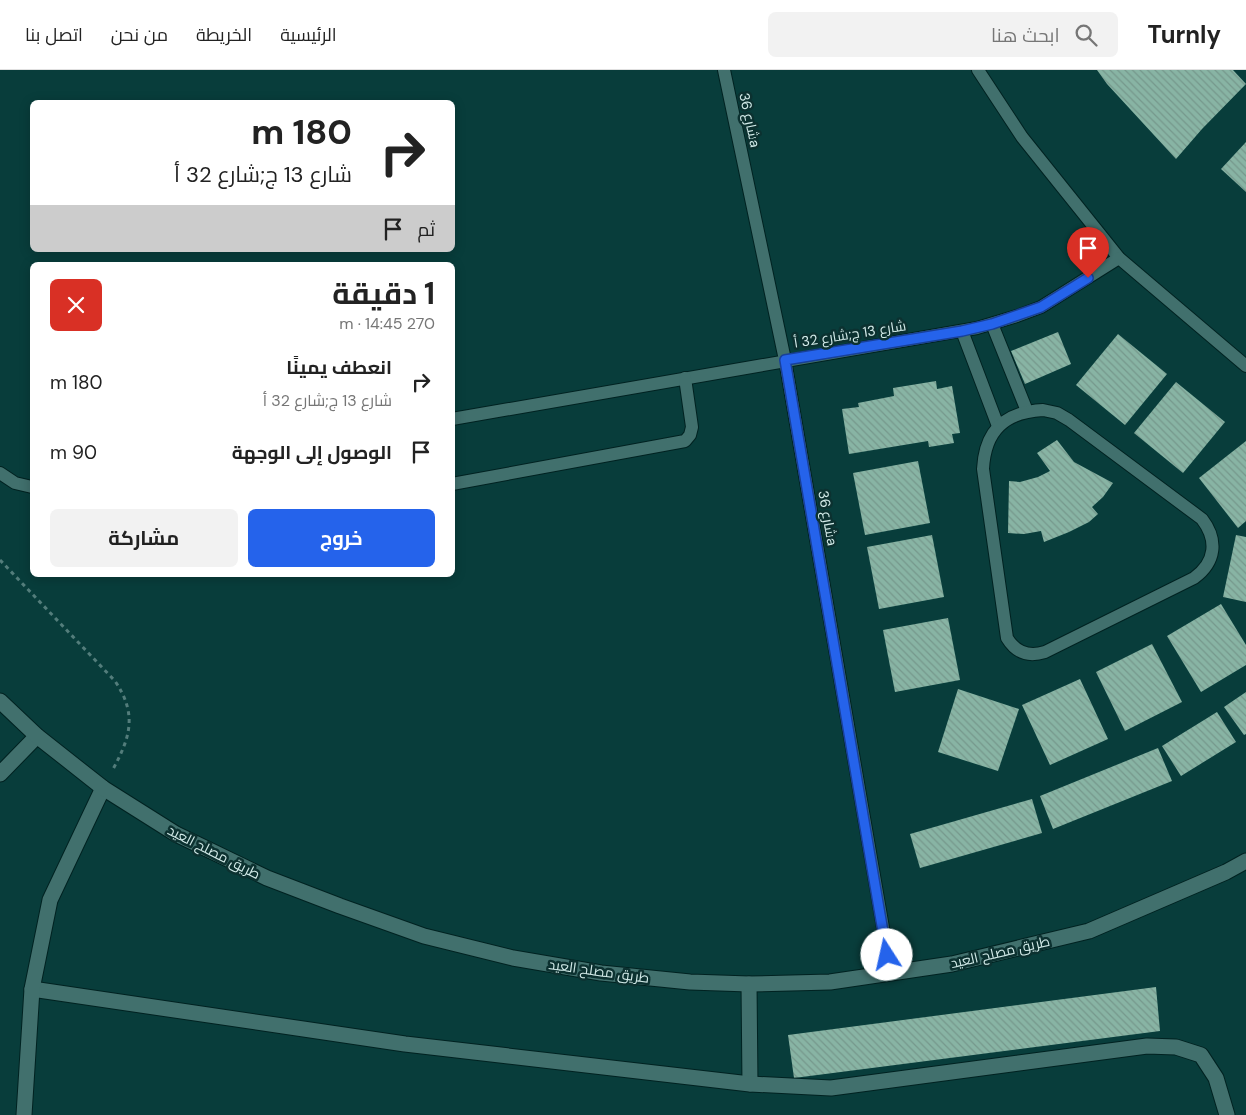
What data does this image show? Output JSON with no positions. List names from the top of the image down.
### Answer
{
  "streets": {
    "street": ["طريق مصلح العيد"],
    "lane": ["شارع 36a", "شارع 13 ج;شارع 32 أ"]
  },
  "crossings": [
    ["شارع 36a", "شارع 13 ج;شارع 32 أ"],
    ["شارع 36a", "طريق مصلح العيد"]
  ],
  "page": {
    "header": "Turnly",
    "search": "ابحث هنا",
    "nav": [
      "الرئيسية",
      "الخريطة",
      "من نحن",
      "اتصل بنا"
    ],
    "turn": ["180 m", "شارع 13 ج;شارع 32 أ"],
    "then": "ثم",
    "heading": ["1 دقيقة", "270 m · 14:45"],
    "list": [
      {
        "name": "انعطف يمينًا",
        "note": "شارع 13 ج;شارع 32 أ",
        "value": "180 m"
      },
      {
        "name": "الوصول إلى الوجهة",
        "value": "90 m"
      }
    ],
    "buttons": ["خروج", "مشاركة"]
  }
}
